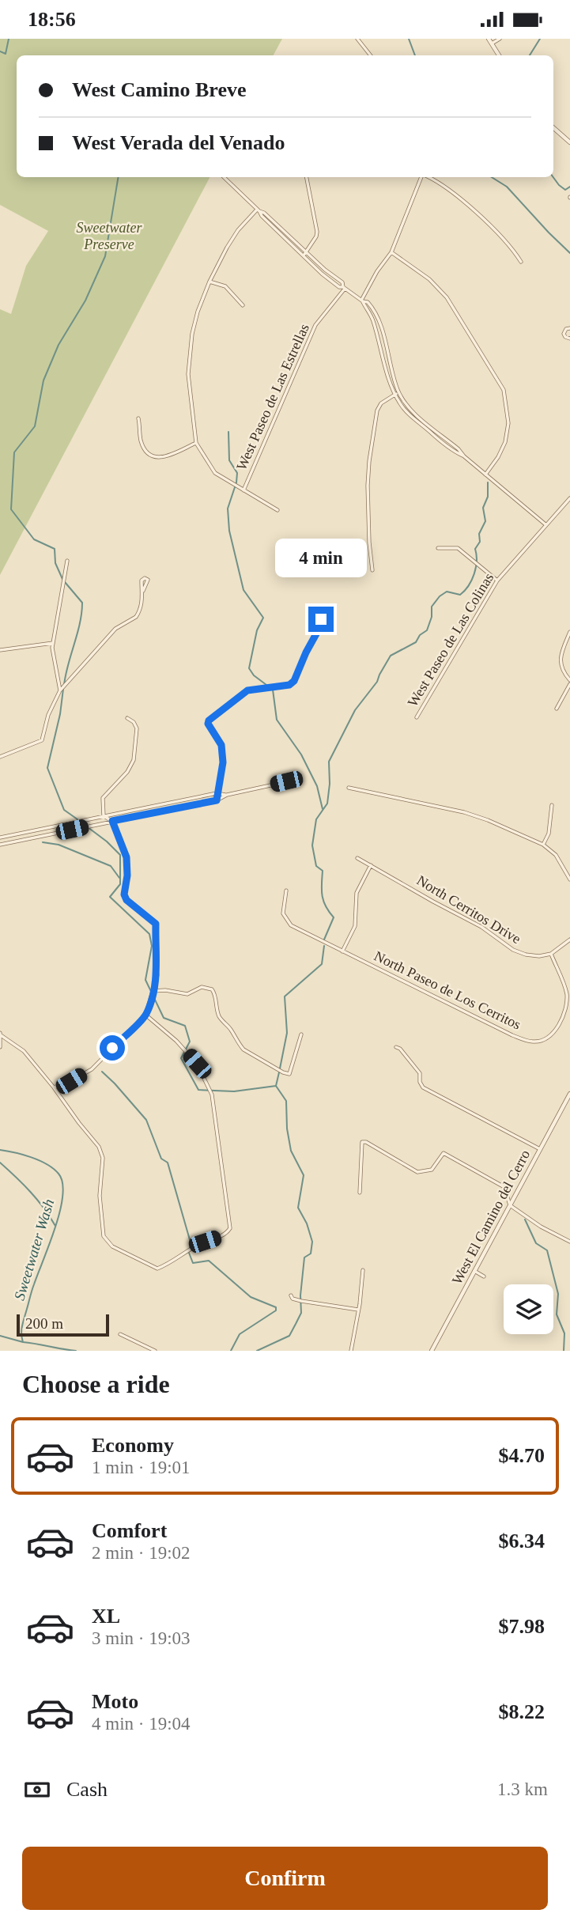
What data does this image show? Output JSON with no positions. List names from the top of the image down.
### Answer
{
  "streets": {
    "street": [
      "West Paseo de Las Estrellas",
      "West Paseo de Las Colinas",
      "North Cerritos Drive",
      "North Paseo de Los Cerritos",
      "West El Camino del Cerro"
    ]
  },
  "crossings": [
    ["North Cerritos Drive", "North Paseo de Los Cerritos"]
  ],
  "water": ["Sweetwater Wash"],
  "parks": ["Sweetwater Preserve"],
  "scale_bar": "200 m",
  "page": {
    "status": "18:56",
    "banner": ["West Camino Breve", "West Verada del Venado"],
    "bubble": "4 min",
    "scale": "200 m",
    "heading": "Choose a ride",
    "list": [
      {
        "name": "Economy",
        "note": "1 min · 19:01",
        "value": "$4.70"
      },
      {
        "name": "Comfort",
        "note": "2 min · 19:02",
        "value": "$6.34"
      },
      {
        "name": "XL",
        "note": "3 min · 19:03",
        "value": "$7.98"
      },
      {
        "name": "Moto",
        "note": "4 min · 19:04",
        "value": "$8.22"
      }
    ],
    "pay": ["Cash", "1.3 km"],
    "buttons": "Confirm"
  }
}
